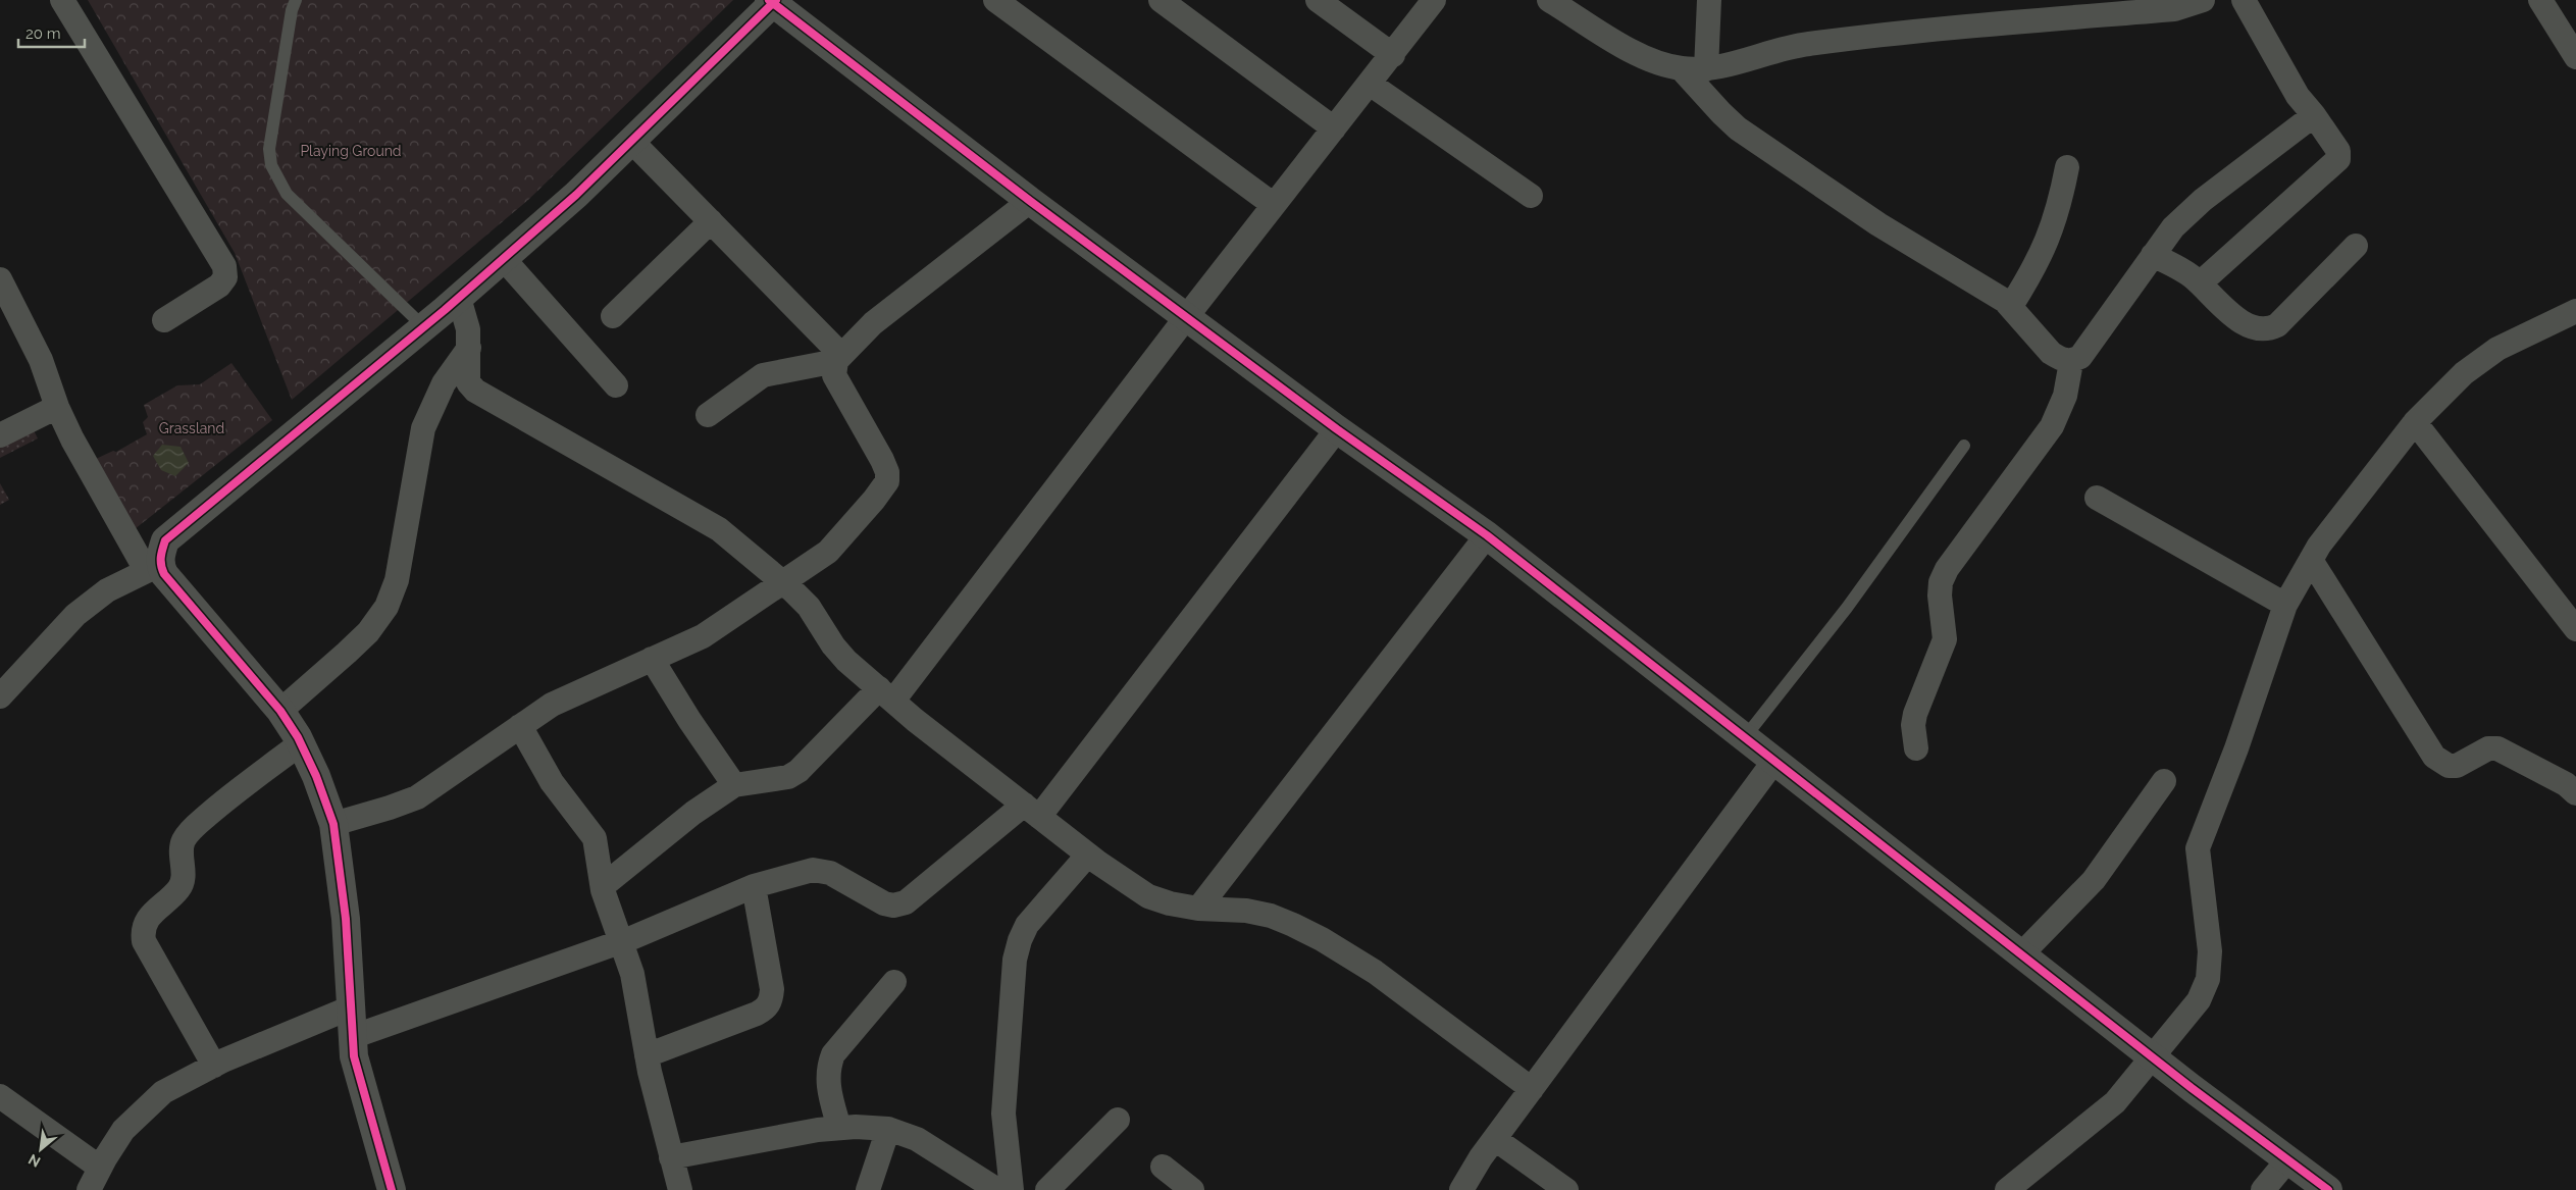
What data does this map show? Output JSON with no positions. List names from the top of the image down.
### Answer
{
  "parks": ["Playing Ground", "Grassland"],
  "scale_bar": "20 m",
  "north": "bottom left"
}
